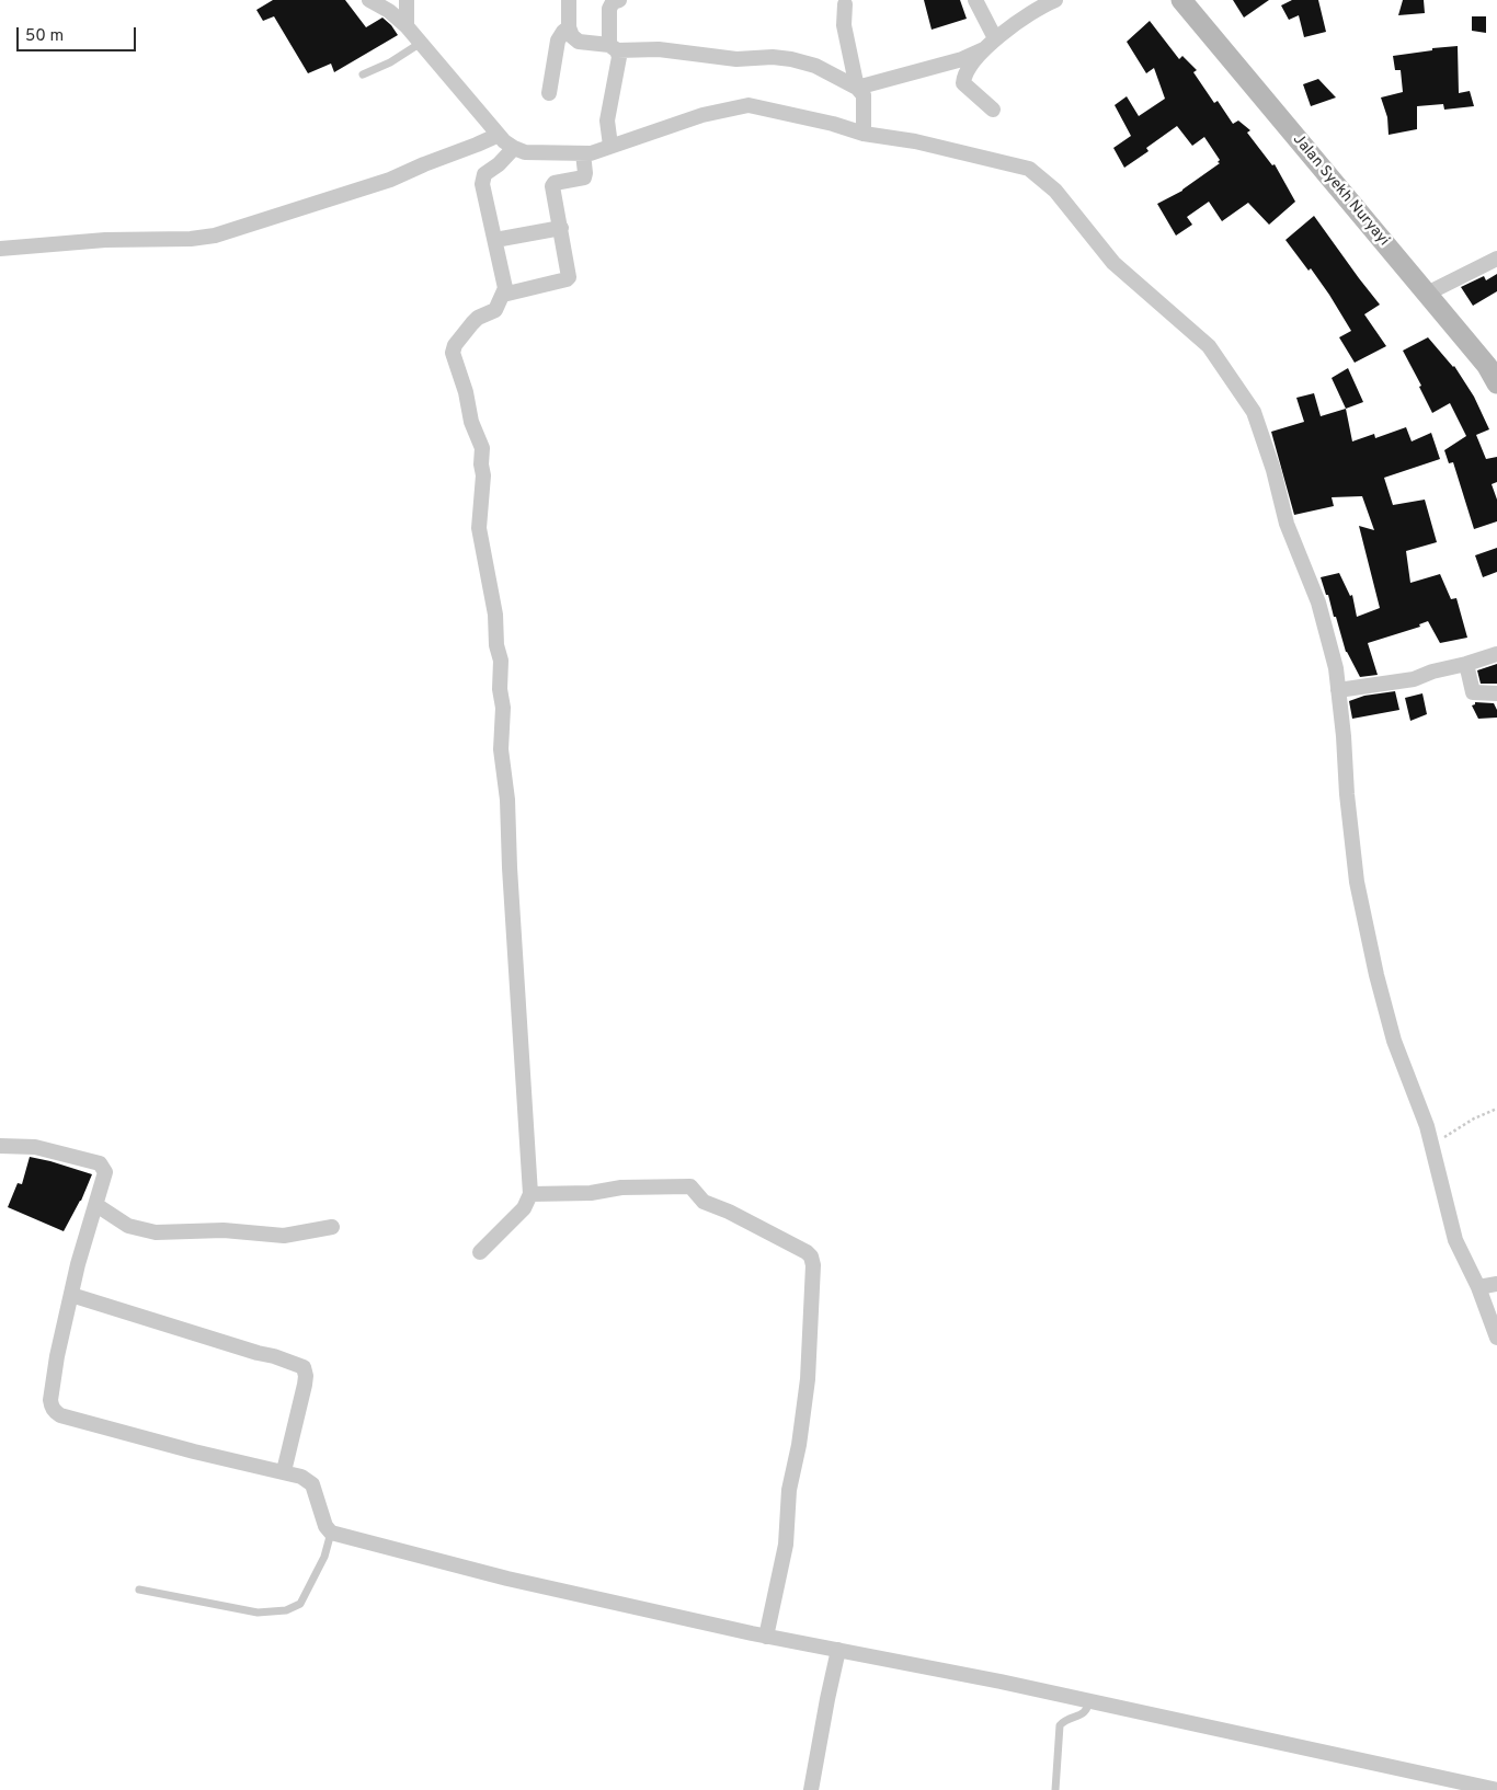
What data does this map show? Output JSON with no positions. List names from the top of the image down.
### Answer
{
  "streets": {
    "main road": ["Jalan Syekh Nuryayi"]
  },
  "scale_bar": "50 m"
}
